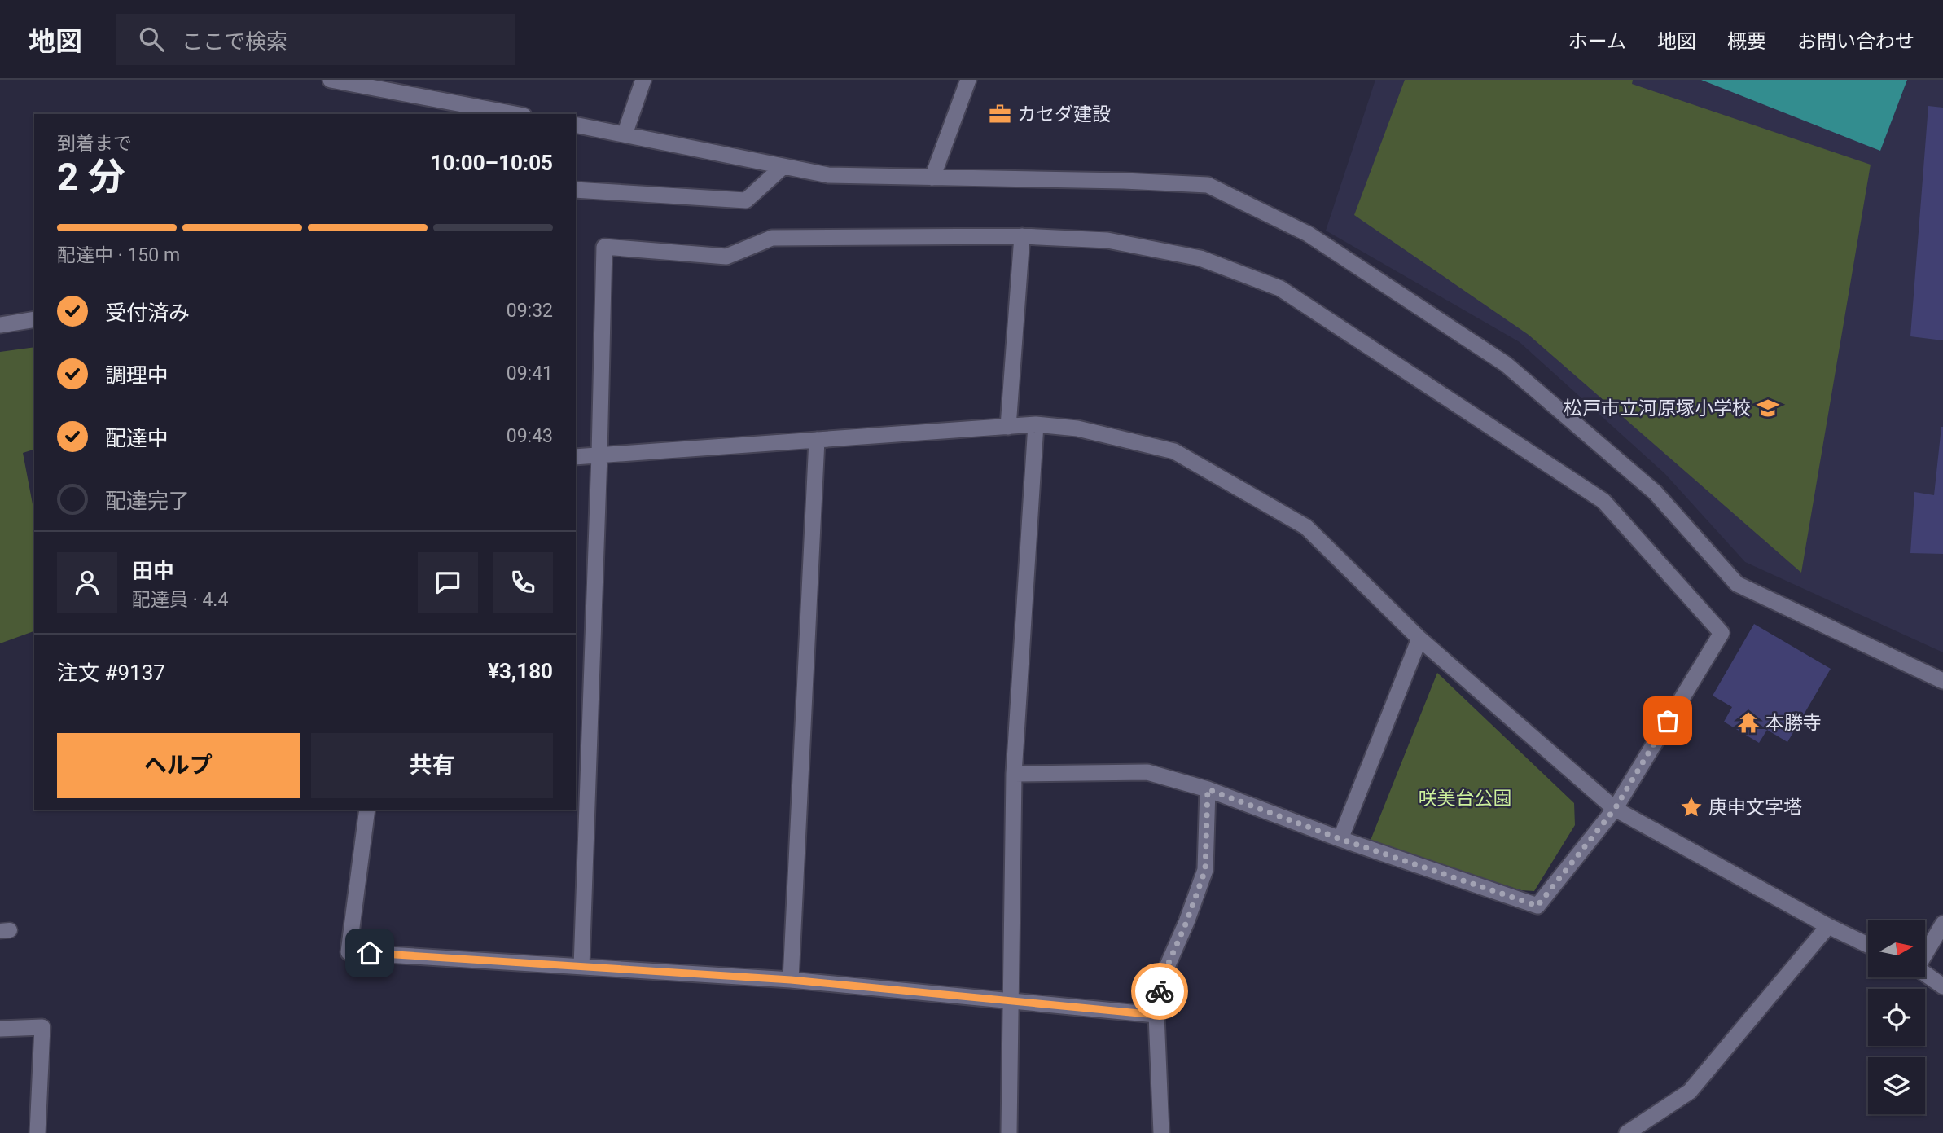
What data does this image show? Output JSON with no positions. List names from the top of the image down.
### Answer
{
  "parks": ["咲美台公園"],
  "places": {
    "office": ["カセダ建設"],
    "school or university": ["松戸市立河原塚小学校"],
    "temple": ["本勝寺"],
    "place": ["庚申文字塔"]
  },
  "north": "right",
  "page": {
    "header": "地図",
    "search": "ここで検索",
    "nav": [
      "ホーム",
      "地図",
      "概要",
      "お問い合わせ"
    ],
    "heading": ["2 分", "到着まで", "10:00–10:05"],
    "panel": [
      "田中",
      "配達員 · 4.4",
      "注文 #9137",
      "¥3,180"
    ],
    "bar": "配達中 · 150 m",
    "list": [
      ["受付済み", "09:32"],
      ["調理中", "09:41"],
      ["配達中", "09:43"],
      "配達完了"
    ],
    "buttons": ["ヘルプ", "共有"]
  }
}
